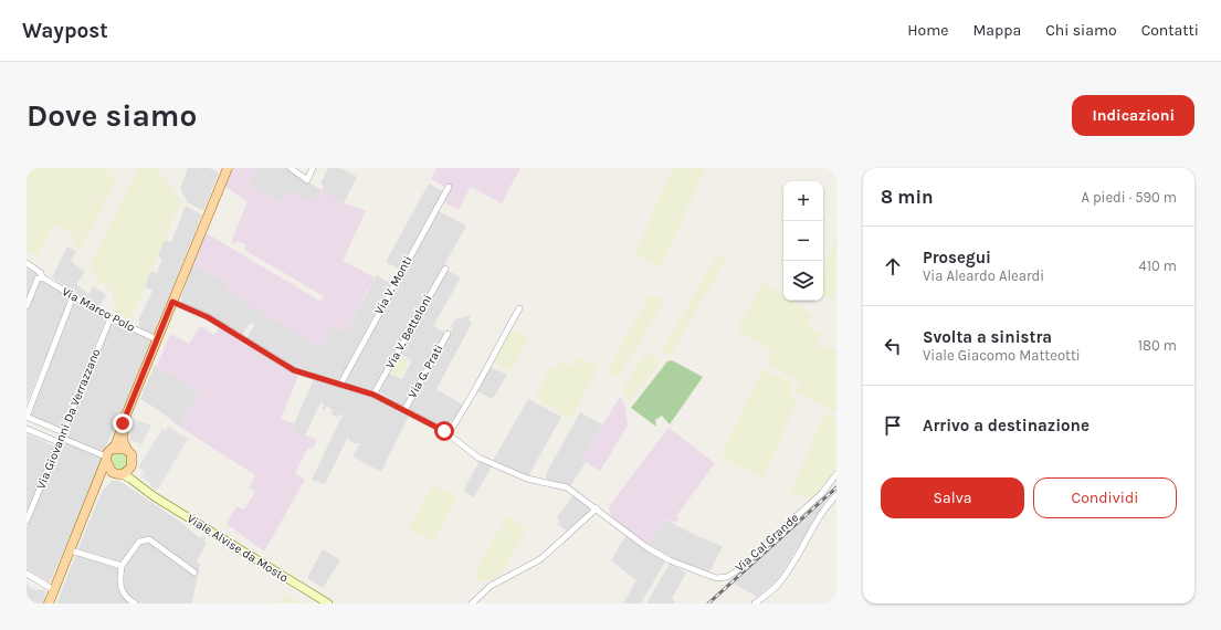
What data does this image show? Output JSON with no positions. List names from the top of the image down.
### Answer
{
  "streets": {
    "main road": ["Viale Alvise da Mosto"],
    "street": [
      "Via V. Monti",
      "Via Marco Polo",
      "Via V. Betteloni",
      "Via G. Prati",
      "Via Giovanni Da Verrazzano",
      "Via Cal Grande"
    ]
  },
  "crossings": [
    ["Via V. Monti", "Via Cal Grande"],
    ["Via Marco Polo", "Via Giovanni Da Verrazzano"],
    ["Via V. Betteloni", "Via Cal Grande"],
    ["Via G. Prati", "Via Cal Grande"]
  ],
  "page": {
    "header": "Waypost",
    "nav": [
      "Home",
      "Mappa",
      "Chi siamo",
      "Contatti"
    ],
    "buttons": [
      "Indicazioni",
      ["Salva", "Condividi"]
    ],
    "title": "Dove siamo",
    "heading": ["8 min", "A piedi · 590 m"],
    "map_buttons": ["+", "−"],
    "list": [
      ["Prosegui", "Via Aleardo Aleardi", "410 m"],
      ["Svolta a sinistra", "Viale Giacomo Matteotti", "180 m"],
      "Arrivo a destinazione"
    ]
  }
}
